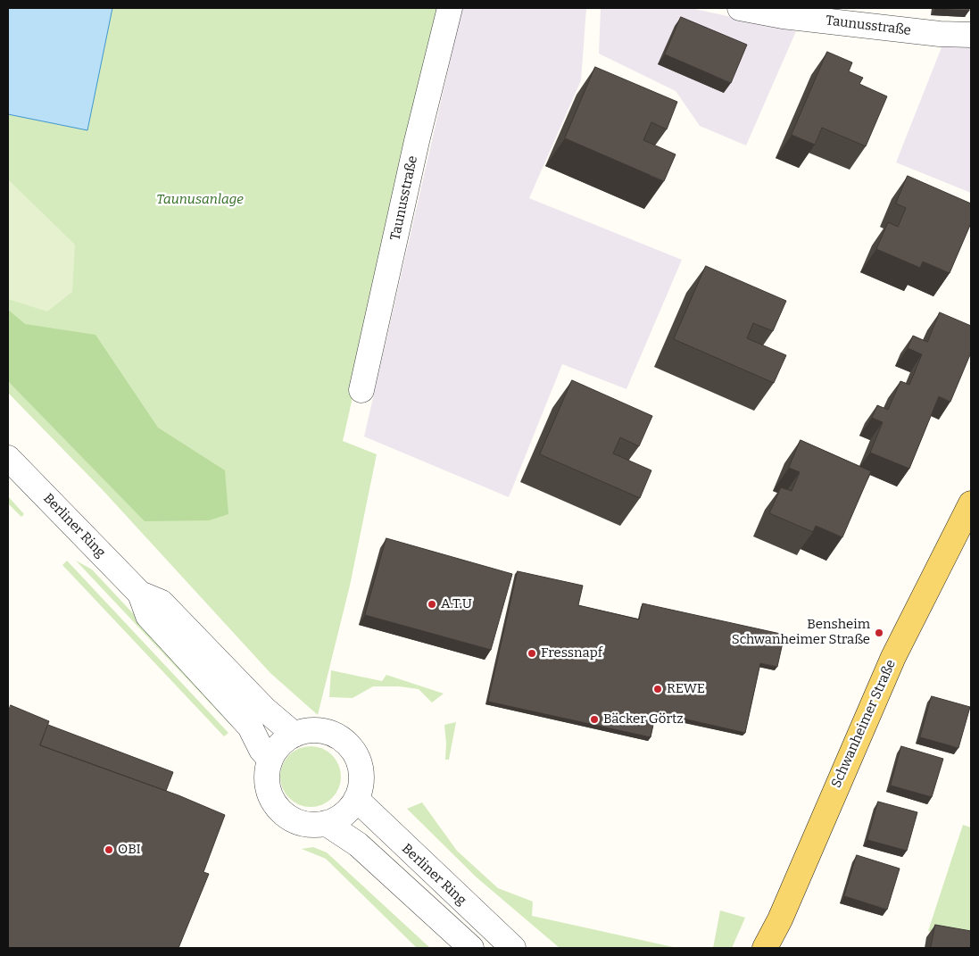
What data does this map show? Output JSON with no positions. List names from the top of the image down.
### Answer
{
  "streets": {
    "main road": ["Schwanheimer Straße"],
    "street": ["Taunusstraße", "Berliner Ring"]
  },
  "parks": ["Taunusanlage"],
  "places": [
    "A.T.U",
    "Bensheim Schwanheimer Straße",
    "Fressnapf",
    "REWE",
    "Bäcker Görtz",
    "OBI"
  ]
}
